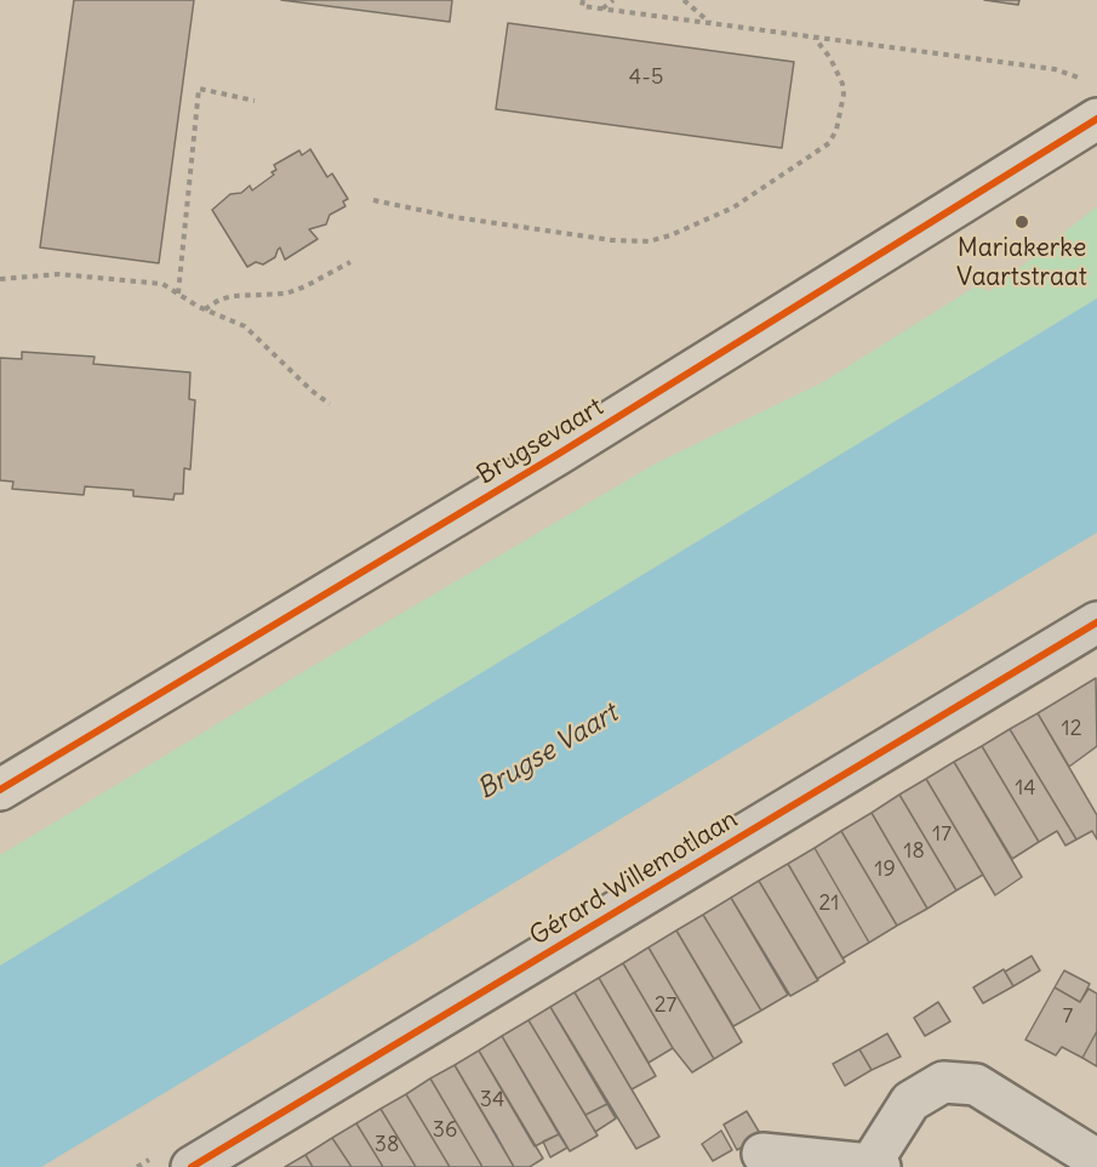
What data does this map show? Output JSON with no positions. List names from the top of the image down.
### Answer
{
  "streets": {
    "main road": ["Brugsevaart"],
    "street": ["Gérard Willemotlaan"]
  },
  "water": ["Brugse Vaart"],
  "places": ["Mariakerke Vaartstraat"],
  "house_numbers": [
    "4-5",
    "12",
    "14",
    "17",
    "18",
    "19",
    "21",
    "27",
    "7",
    "34",
    "36",
    "38"
  ]
}
